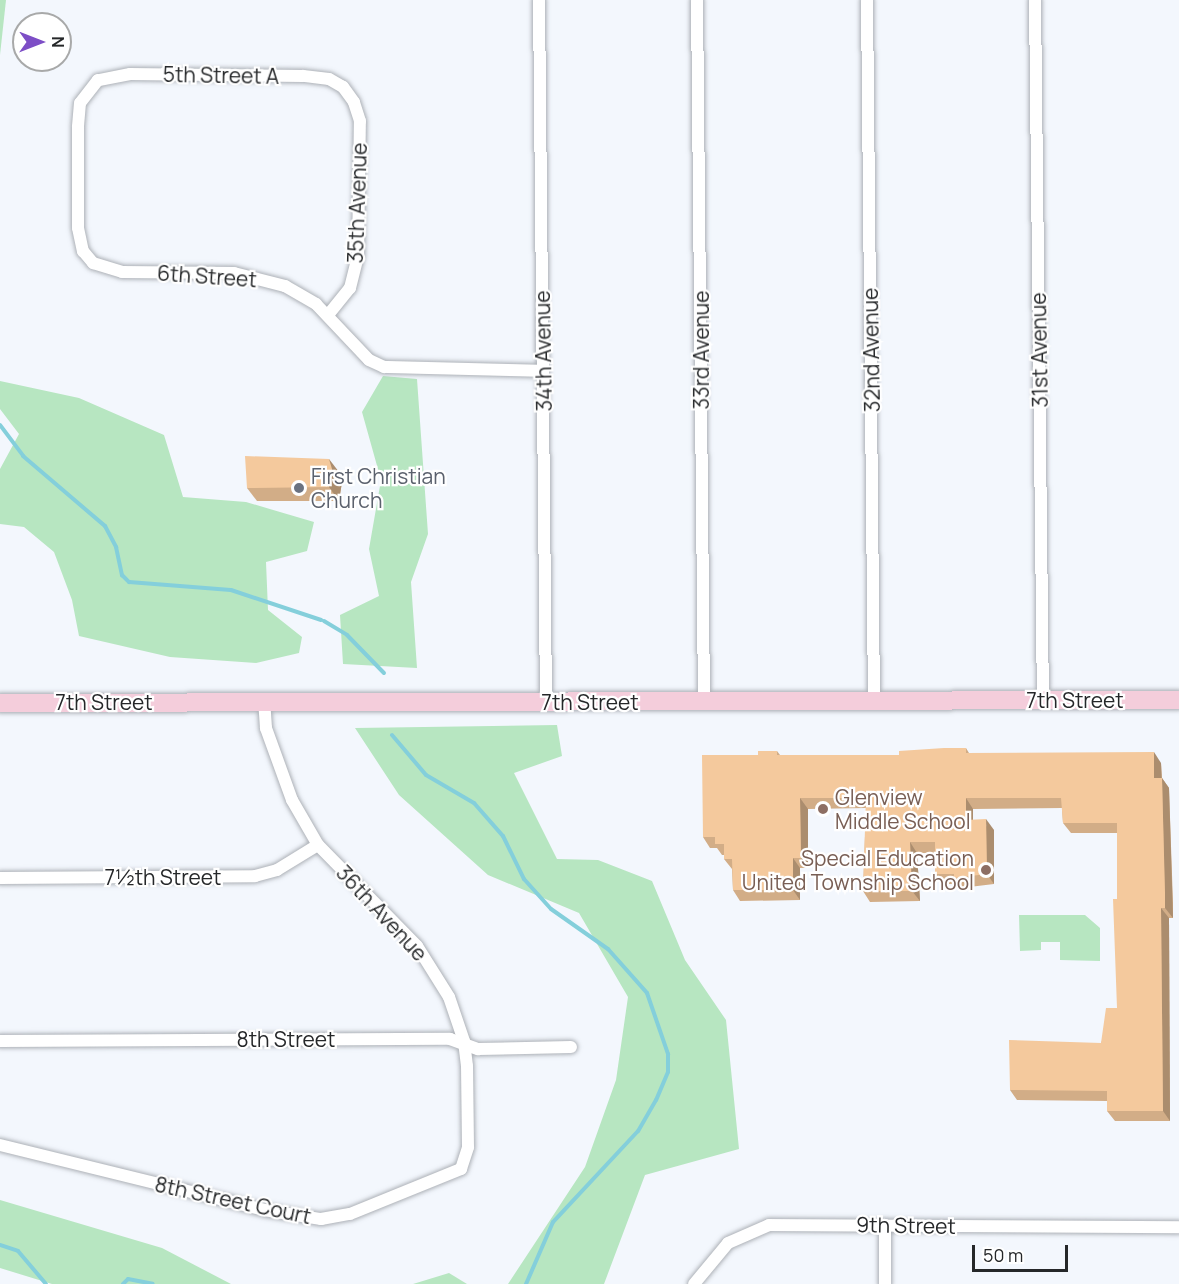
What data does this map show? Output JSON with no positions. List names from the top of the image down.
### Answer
{
  "streets": {
    "main road": ["7th Street"],
    "street": [
      "5th Street A",
      "35th Avenue",
      "6th Street",
      "33rd Avenue",
      "32nd Avenue",
      "31st Avenue",
      "34th Avenue",
      "7½th Street",
      "36th Avenue",
      "8th Street",
      "8th Street Court",
      "9th Street"
    ]
  },
  "crossings": [
    ["5th Street A", "35th Avenue"],
    ["5th Street A", "6th Street"],
    ["35th Avenue", "6th Street"],
    ["6th Street", "34th Avenue"],
    ["33rd Avenue", "7th Street"],
    ["32nd Avenue", "7th Street"],
    ["31st Avenue", "7th Street"],
    ["34th Avenue", "7th Street"],
    ["7th Street", "36th Avenue"],
    ["7½th Street", "36th Avenue"],
    ["36th Avenue", "8th Street"],
    ["36th Avenue", "8th Street Court"]
  ],
  "places": ["First Christian Church", "Glenview Middle School", "Special Education United Township School"],
  "scale_bar": "50 m",
  "north": "right"
}
